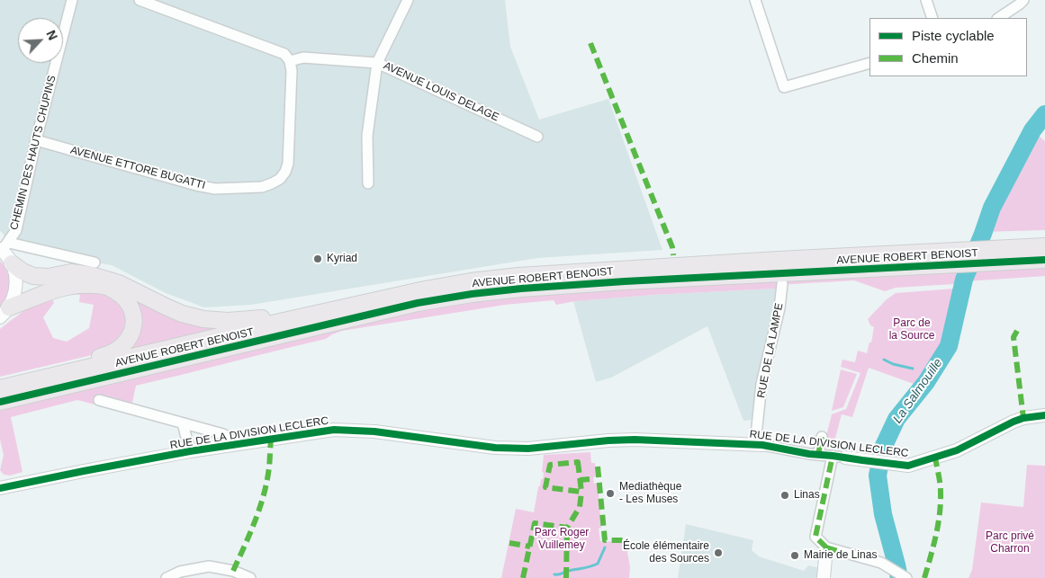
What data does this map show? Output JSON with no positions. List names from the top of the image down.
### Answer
{
  "streets": {
    "main road": ["AVENUE ROBERT BENOIST"],
    "street": [
      "AVENUE LOUIS DELAGE",
      "CHEMIN DES HAUTS CHUPINS",
      "AVENUE ETTORE BUGATTI",
      "RUE DE LA LAMPE",
      "RUE DE LA DIVISION LECLERC"
    ]
  },
  "crossings": [
    ["AVENUE LOUIS DELAGE", "AVENUE ETTORE BUGATTI"],
    ["CHEMIN DES HAUTS CHUPINS", "AVENUE ETTORE BUGATTI"],
    ["RUE DE LA LAMPE", "RUE DE LA DIVISION LECLERC"]
  ],
  "water": ["La Salmouille"],
  "parks": ["Parc de la Source", "Parc Roger Vuillemey", "Parc privé Charron"],
  "places": [
    "Kyriad",
    "Mediathèque - Les Muses",
    "Linas",
    "École élémentaire des Sources",
    "Mairie de Linas"
  ],
  "legend": ["Piste cyclable", "Chemin"],
  "north": "top right"
}
